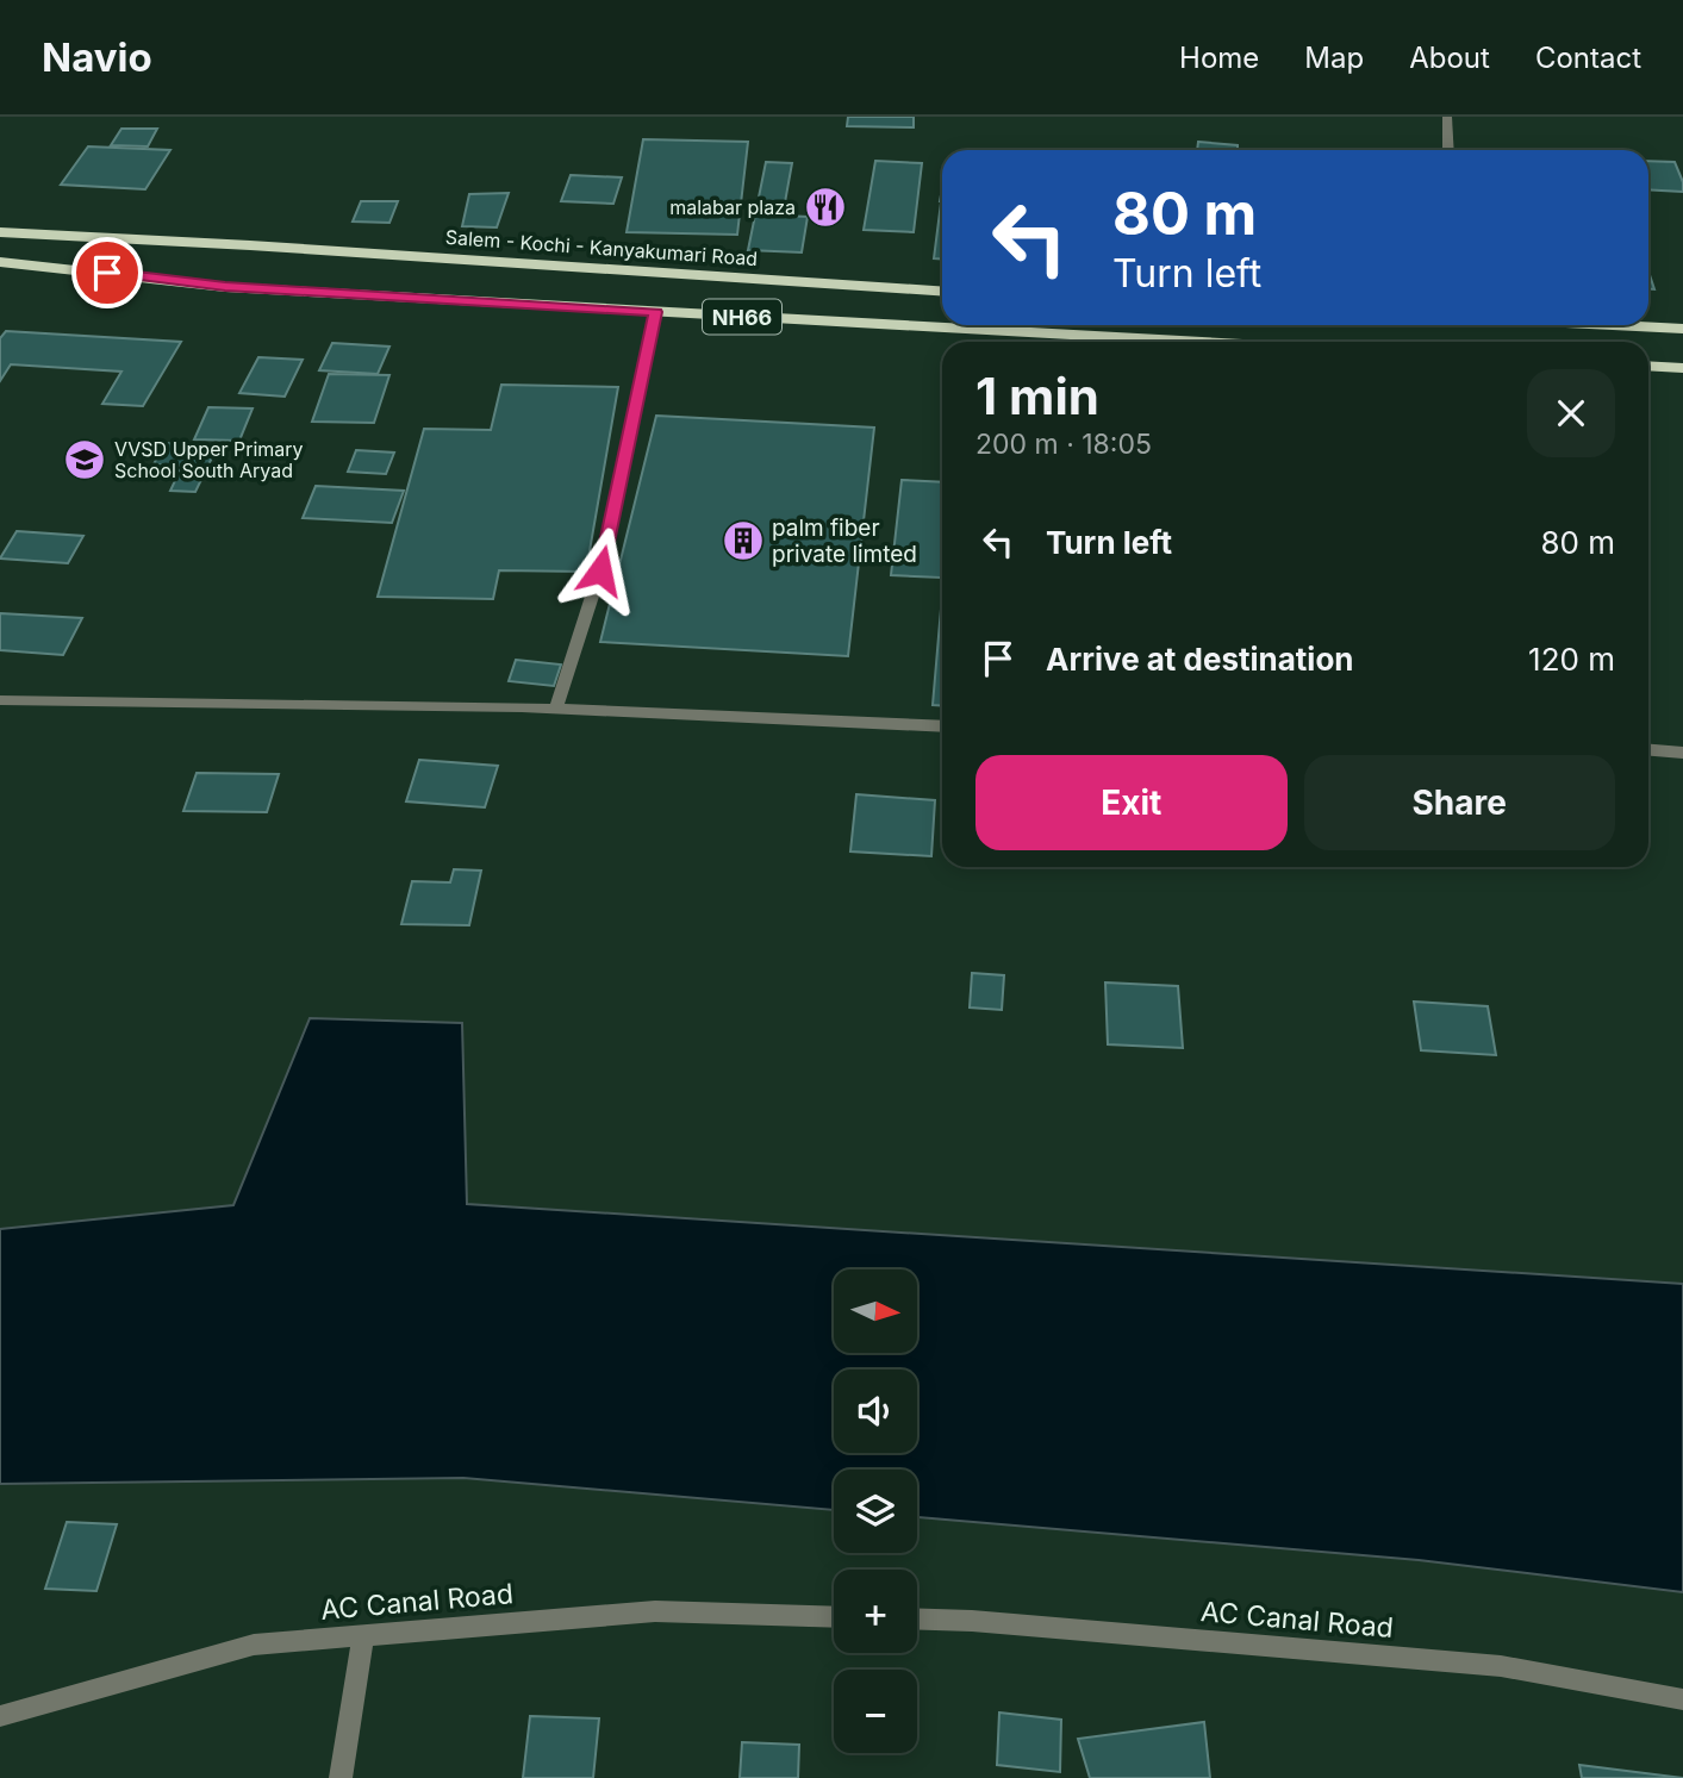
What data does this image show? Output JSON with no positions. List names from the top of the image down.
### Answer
{
  "streets": {
    "highway": ["Salem - Kochi - Kanyakumari Road", "NH66"],
    "street": ["AC Canal Road"]
  },
  "places": {
    "restaurant": ["malabar plaza"],
    "school or university": ["VVSD Upper Primary School South Aryad"],
    "building": ["palm fiber private limted"]
  },
  "north": "right",
  "page": {
    "header": "Navio",
    "nav": [
      "Home",
      "Map",
      "About",
      "Contact"
    ],
    "turn": ["80 m", "Turn left"],
    "heading": ["1 min", "200 m · 18:05"],
    "list": [
      {
        "name": "Turn left",
        "value": "80 m"
      },
      {
        "name": "Arrive at destination",
        "value": "120 m"
      }
    ],
    "buttons": ["Exit", "Share"],
    "map_buttons": ["+", "−"]
  }
}
